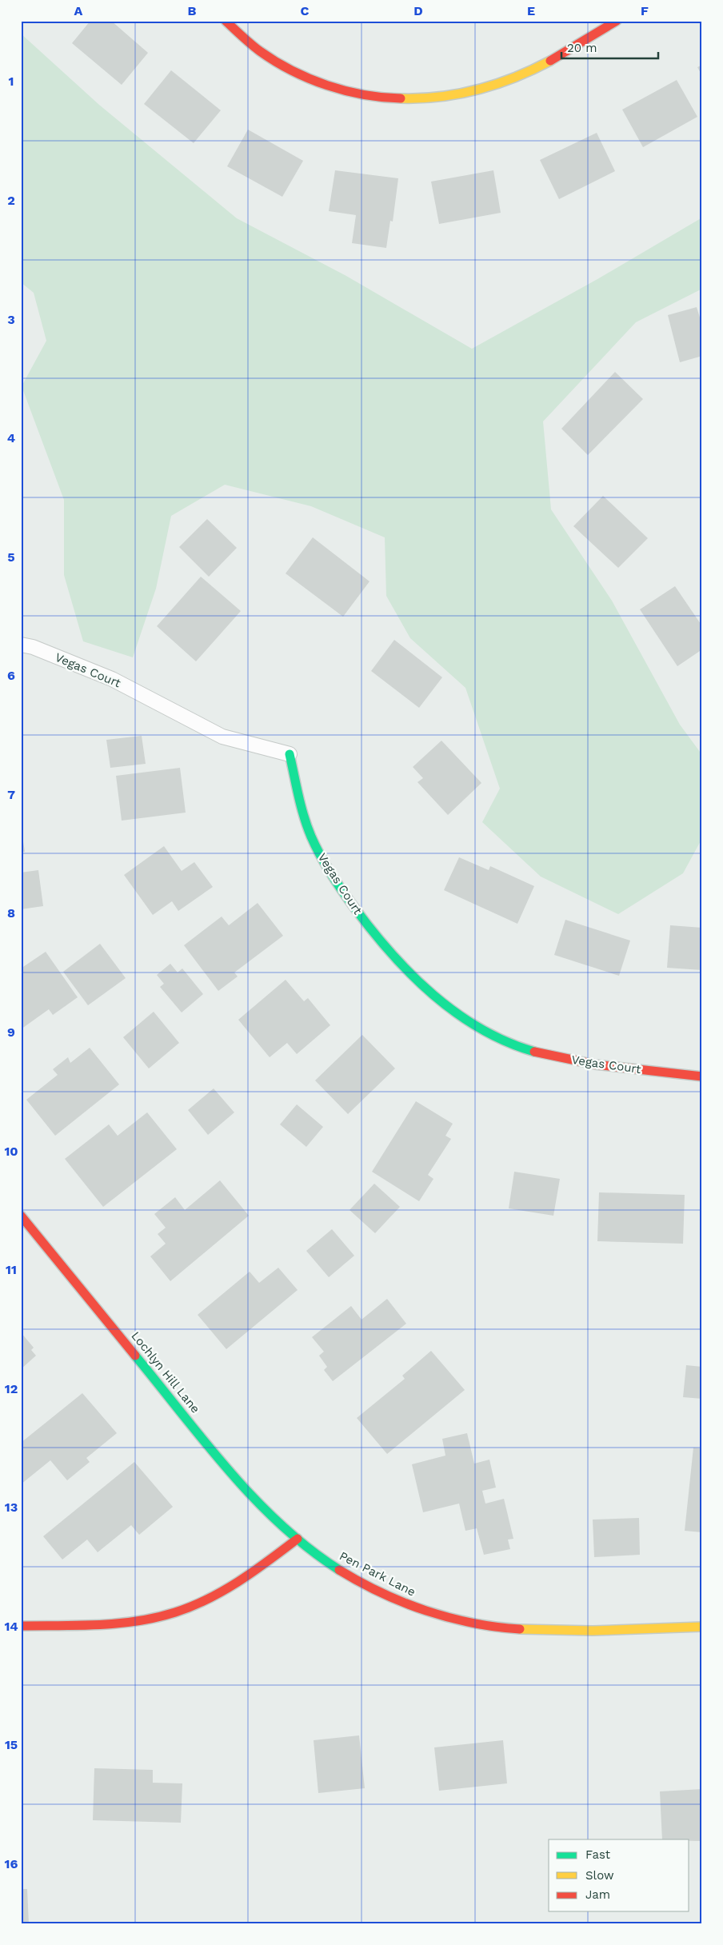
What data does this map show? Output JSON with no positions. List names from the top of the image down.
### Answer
{
  "streets": {
    "street": ["Vegas Court", "Lochlyn Hill Lane", "Pen Park Lane"]
  },
  "crossings": [
    ["Lochlyn Hill Lane", "Pen Park Lane"]
  ],
  "legend": ["Fast", "Slow", "Jam"],
  "scale_bar": "20 m",
  "grid": {
    "columns": [
      "A",
      "B",
      "C",
      "D",
      "E",
      "F"
    ],
    "rows": [
      "1",
      "2",
      "3",
      "4",
      "5",
      "6",
      "7",
      "8",
      "9",
      "10",
      "11",
      "12",
      "13",
      "14",
      "15",
      "16"
    ]
  }
}
